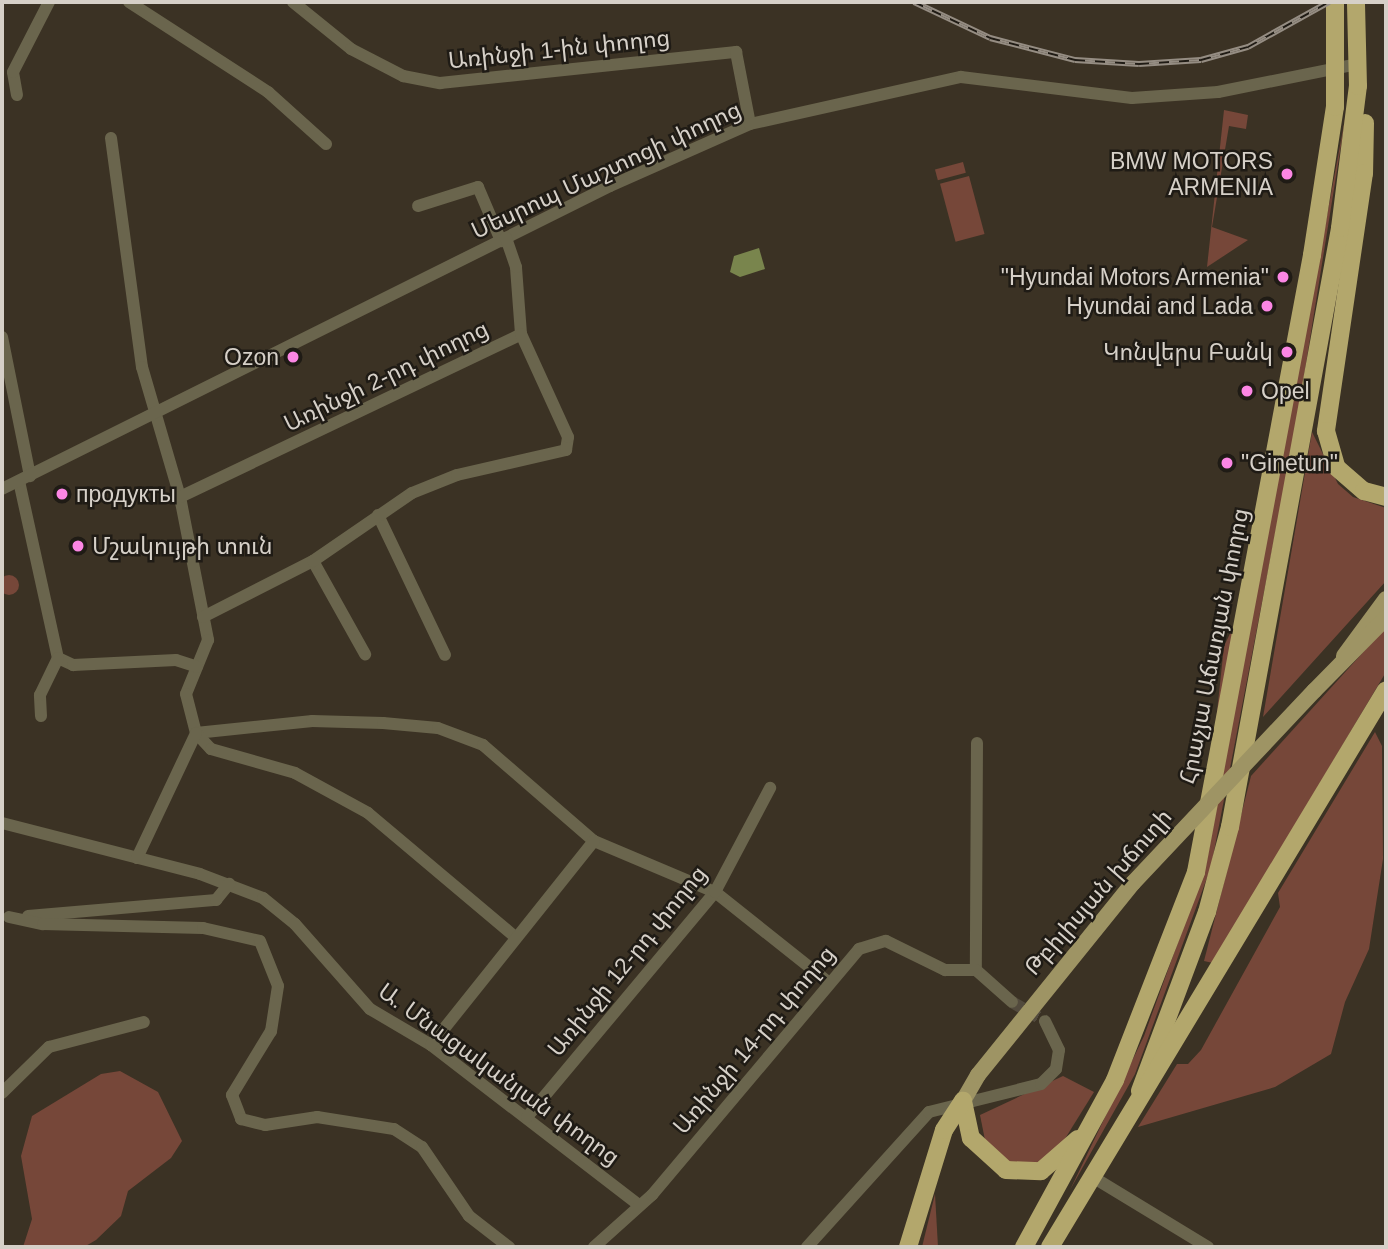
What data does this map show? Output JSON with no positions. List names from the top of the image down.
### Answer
{
  "streets": {
    "highway": ["Հրաչյա Աճառյան փողոց"],
    "main road": ["Թբիլիսյան խճուղի"],
    "street": [
      "Առինջի 1-ին փողոց",
      "Մեսրոպ Մաշտոցի փողոց",
      "Առինջի 2-րդ փողոց",
      "Առինջի 12-րդ փողոց",
      "Առինջի 14-րդ փողոց",
      "Ա. Մնացականյան փողոց"
    ]
  },
  "crossings": [
    ["Առինջի 1-ին փողոց", "Մեսրոպ Մաշտոցի փողոց"],
    ["Մեսրոպ Մաշտոցի փողոց", "Առինջի 2-րդ փողոց"],
    ["Մեսրոպ Մաշտոցի փողոց", "Հրաչյա Աճառյան փողոց"],
    ["Առինջի 12-րդ փողոց", "Ա. Մնացականյան փողոց"],
    ["Առինջի 14-րդ փողոց", "Ա. Մնացականյան փողոց"]
  ],
  "places": [
    "BMW MOTORS ARMENIA",
    "\"Hyundai Motors Armenia\"",
    "Hyundai and Lada",
    "Կոնվերս Բանկ",
    "Ozon",
    "Opel",
    "\"Ginetun\"",
    "продукты",
    "Մշակույթի տուն"
  ]
}
